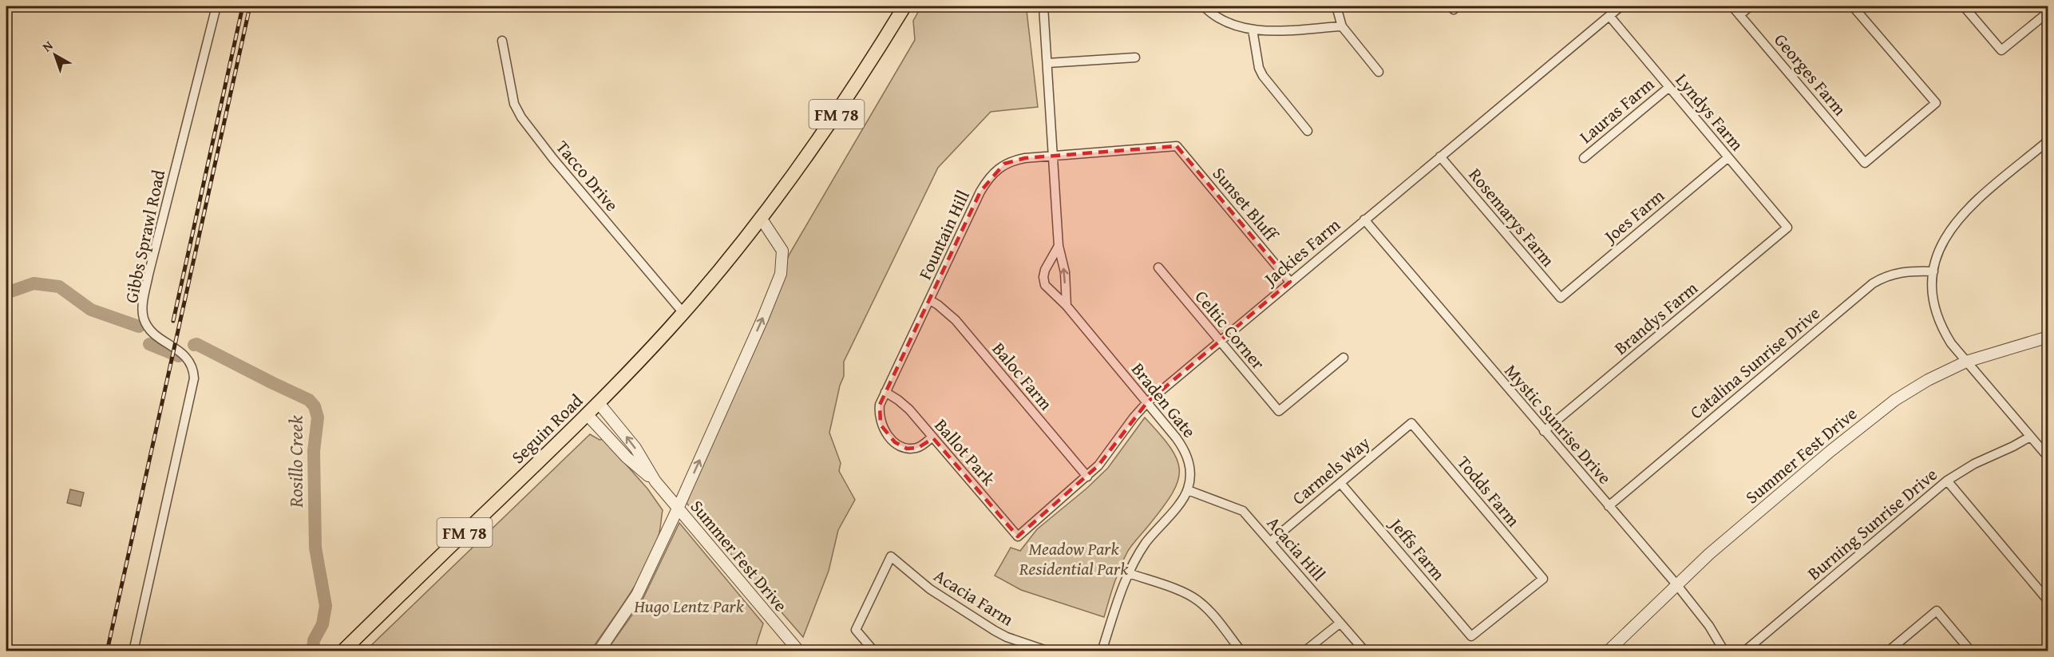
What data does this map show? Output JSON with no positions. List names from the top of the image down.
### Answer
{
  "streets": {
    "main road": ["FM 78", "Seguin Road"],
    "street": [
      "Georges Farm",
      "Lauras Farm",
      "Lyndys Farm",
      "Tacco Drive",
      "Sunset Bluff",
      "Joes Farm",
      "Rosemarys Farm",
      "Fountain Hill",
      "Gibbs Sprawl Road",
      "Jackies Farm",
      "Brandys Farm",
      "Celtic Corner",
      "Catalina Sunrise Drive",
      "Baloc Farm",
      "Braden Gate",
      "Mystic Sunrise Drive",
      "Ballot Park",
      "Summer Fest Drive",
      "Carmels Way",
      "Todds Farm",
      "Burning Sunrise Drive",
      "Acacia Hill",
      "Jeffs Farm",
      "Acacia Farm"
    ]
  },
  "crossings": [
    ["Lauras Farm", "Lyndys Farm"],
    ["Lyndys Farm", "Joes Farm"],
    ["Lyndys Farm", "Jackies Farm"],
    ["Lyndys Farm", "Brandys Farm"],
    ["Tacco Drive", "Seguin Road"],
    ["Sunset Bluff", "Fountain Hill"],
    ["Sunset Bluff", "Jackies Farm"],
    ["Joes Farm", "Rosemarys Farm"],
    ["Rosemarys Farm", "Jackies Farm"],
    ["Fountain Hill", "Baloc Farm"],
    ["Fountain Hill", "Ballot Park"],
    ["Jackies Farm", "Celtic Corner"],
    ["Jackies Farm", "Baloc Farm"],
    ["Jackies Farm", "Braden Gate"],
    ["Jackies Farm", "Mystic Sunrise Drive"],
    ["Jackies Farm", "Ballot Park"],
    ["Brandys Farm", "Mystic Sunrise Drive"],
    ["Catalina Sunrise Drive", "Mystic Sunrise Drive"],
    ["Braden Gate", "Acacia Hill"],
    ["Mystic Sunrise Drive", "Summer Fest Drive"],
    ["Seguin Road", "Summer Fest Drive"],
    ["Carmels Way", "Todds Farm"],
    ["Carmels Way", "Acacia Hill"],
    ["Carmels Way", "Jeffs Farm"],
    ["Todds Farm", "Jeffs Farm"]
  ],
  "water": ["Rosillo Creek"],
  "parks": ["Meadow Park Residential Park", "Hugo Lentz Park"],
  "north": "top left"
}
